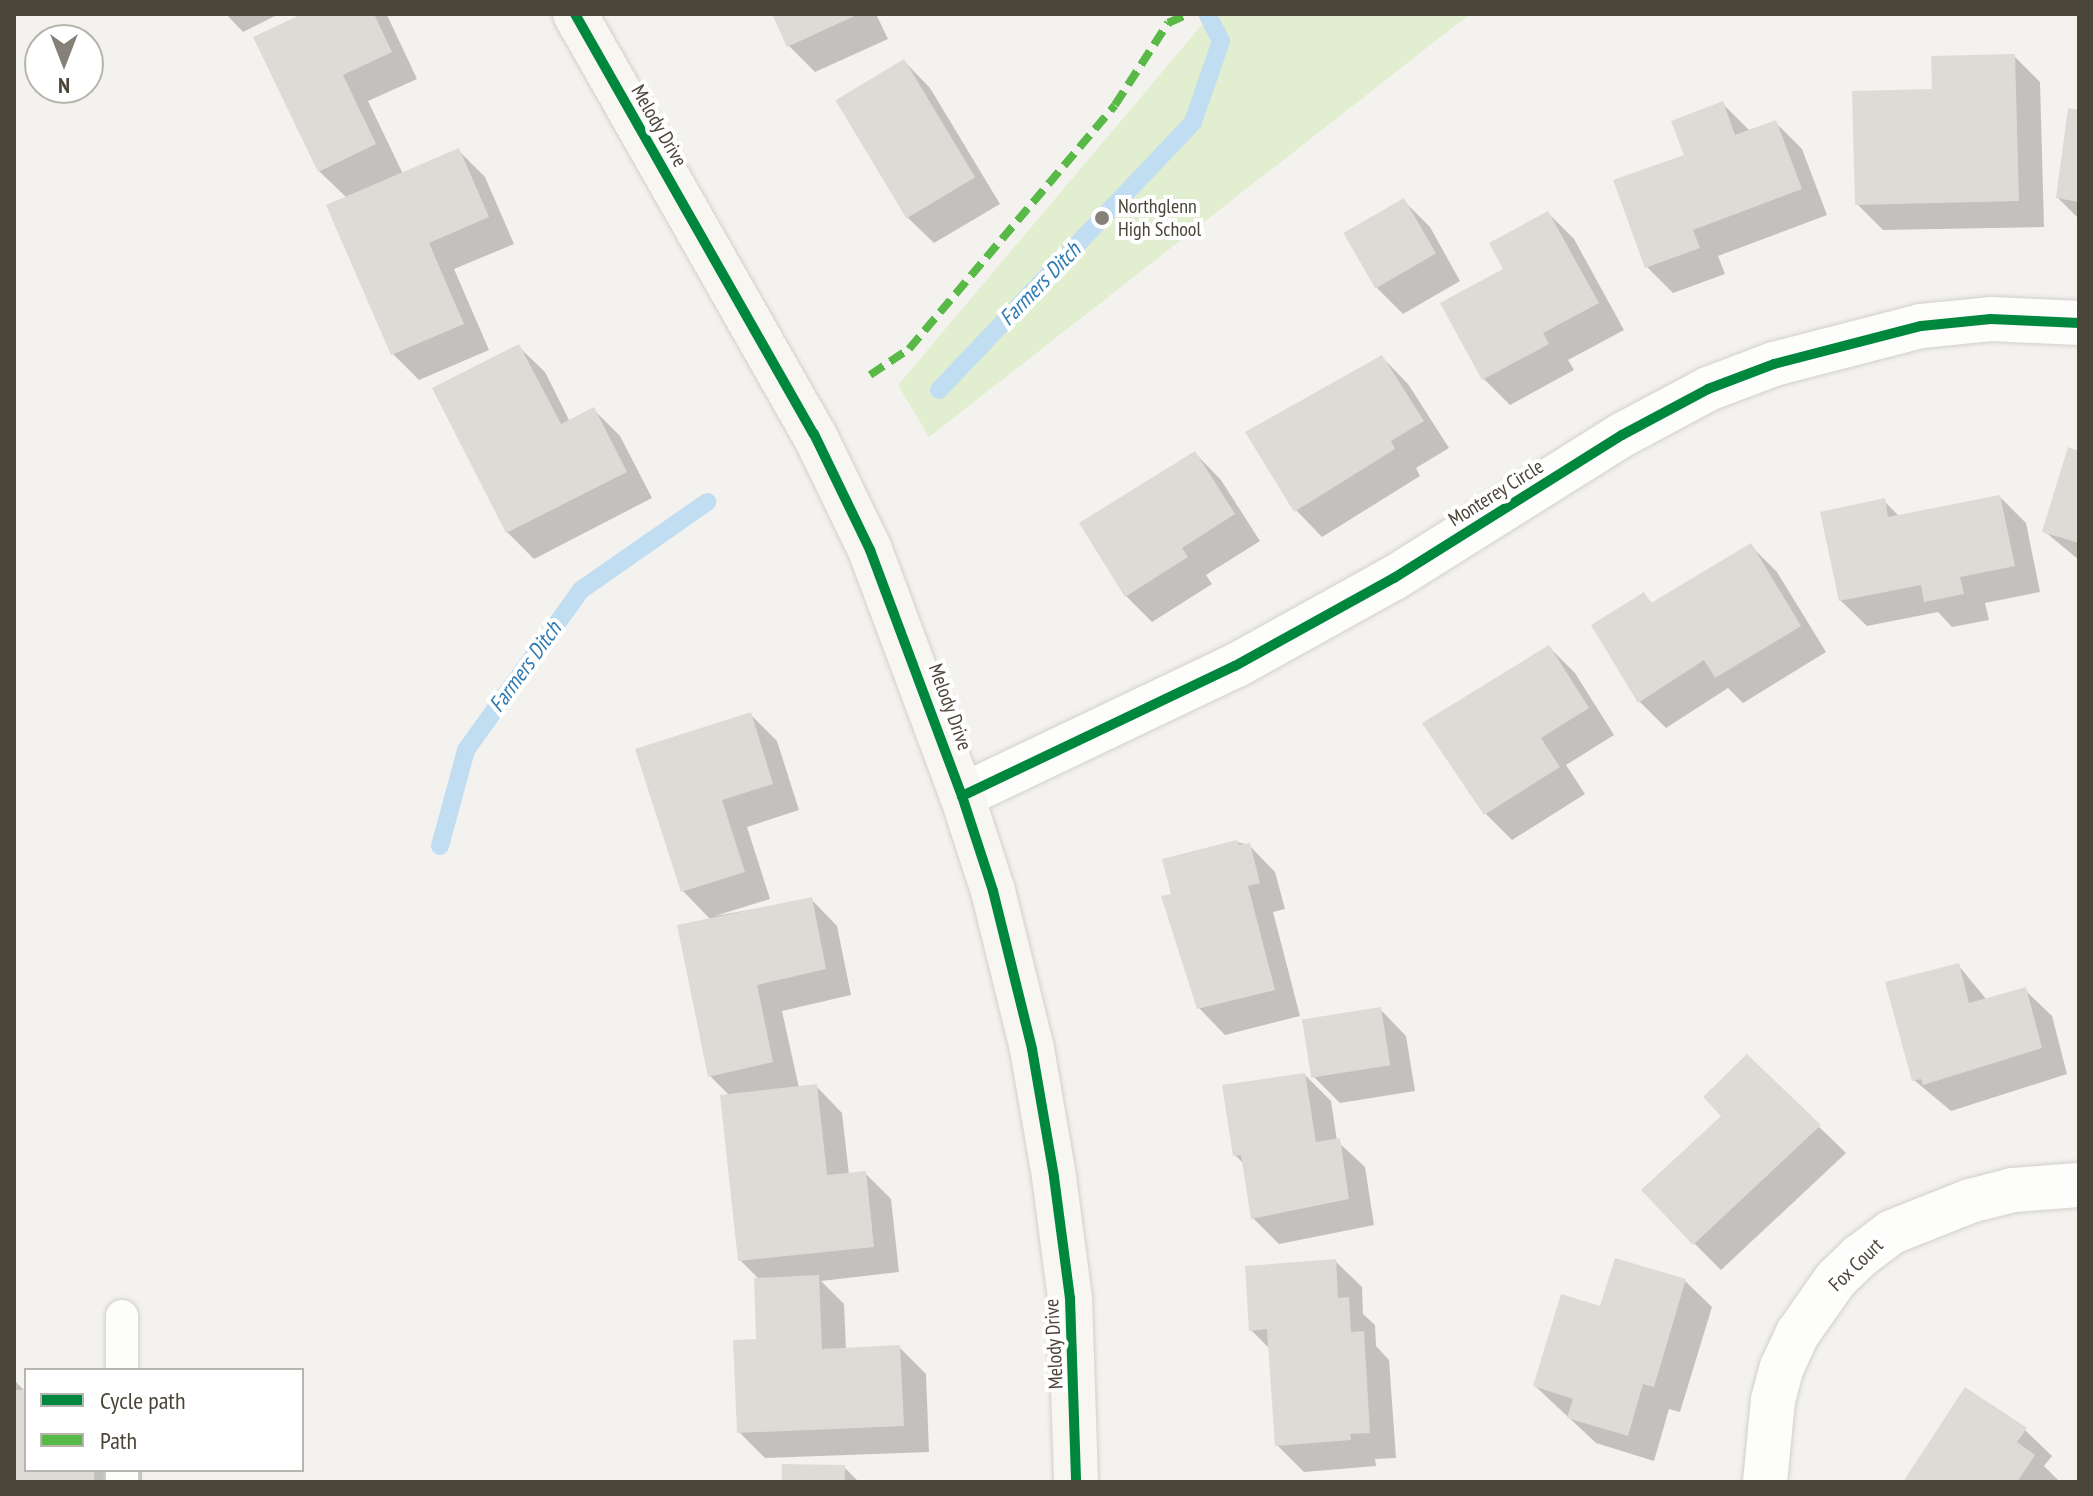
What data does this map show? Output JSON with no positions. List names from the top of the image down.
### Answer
{
  "streets": {
    "street": ["Melody Drive", "Monterey Circle", "Fox Court"]
  },
  "crossings": [
    ["Melody Drive", "Monterey Circle"]
  ],
  "water": ["Farmers Ditch"],
  "places": ["Northglenn High School"],
  "legend": ["Cycle path", "Path"],
  "north": "bottom"
}
